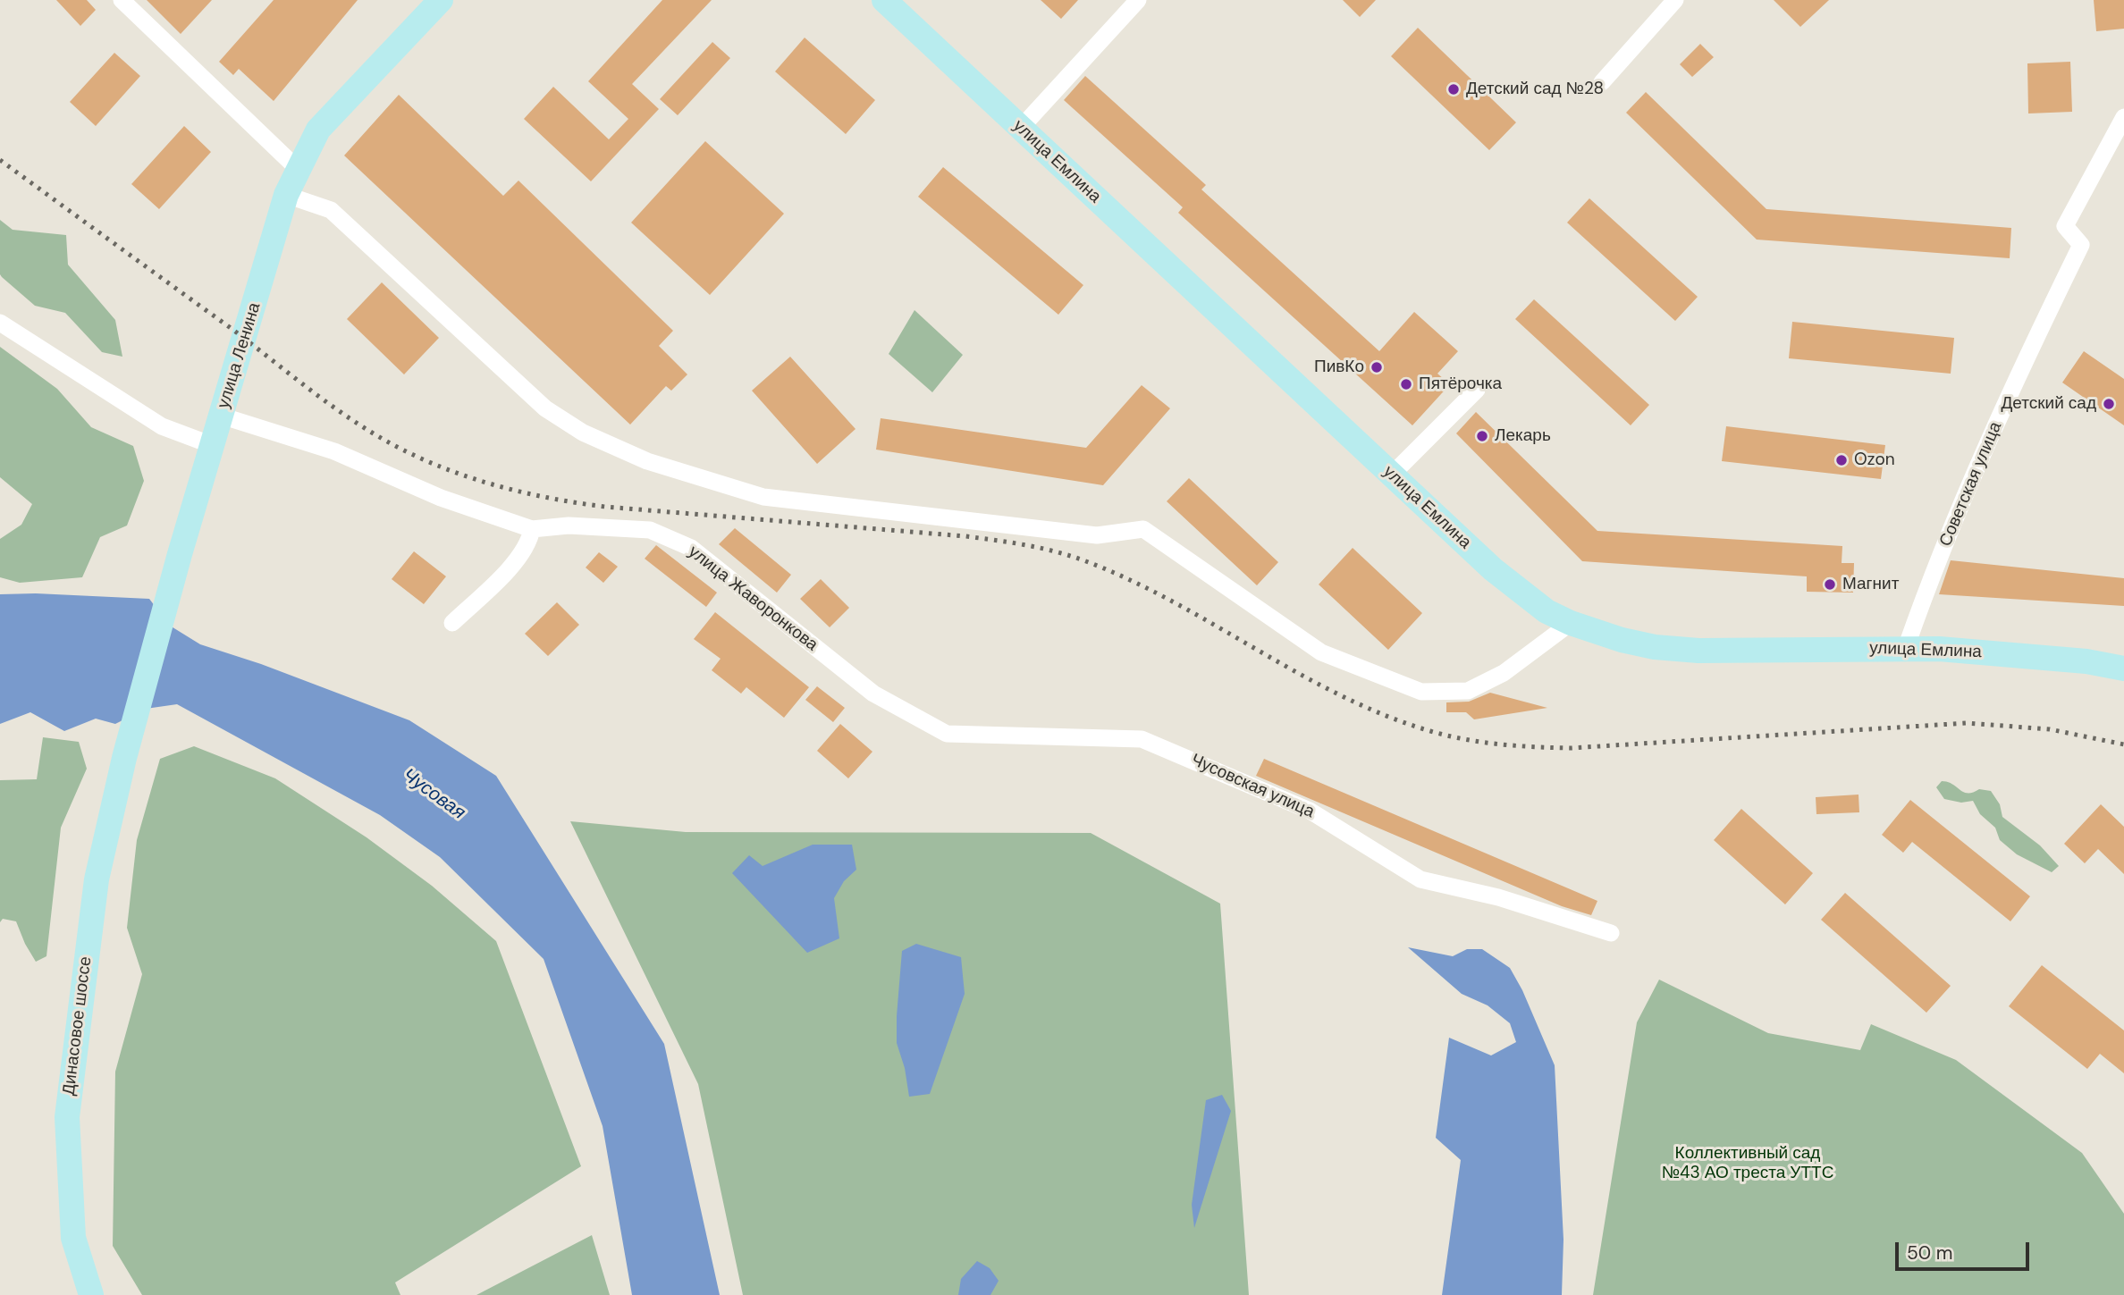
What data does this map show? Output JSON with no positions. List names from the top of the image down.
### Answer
{
  "streets": {
    "street": [
      "улица Емлина",
      "улица Ленина",
      "Советская улица",
      "улица Жаворонкова",
      "Чусовская улица",
      "Динасовое шоссе"
    ]
  },
  "crossings": [
    ["улица Емлина", "Советская улица"],
    ["улица Ленина", "улица Жаворонкова"],
    ["улица Ленина", "Динасовое шоссе"],
    ["улица Жаворонкова", "Чусовская улица"]
  ],
  "water": ["Чусовая"],
  "parks": ["Коллективный сад №43 АО треста УТТС"],
  "places": [
    "Детский сад №28",
    "ПивКо",
    "Пятёрочка",
    "Детский сад",
    "Лекарь",
    "Ozon",
    "Магнит"
  ],
  "scale_bar": "50 m"
}
